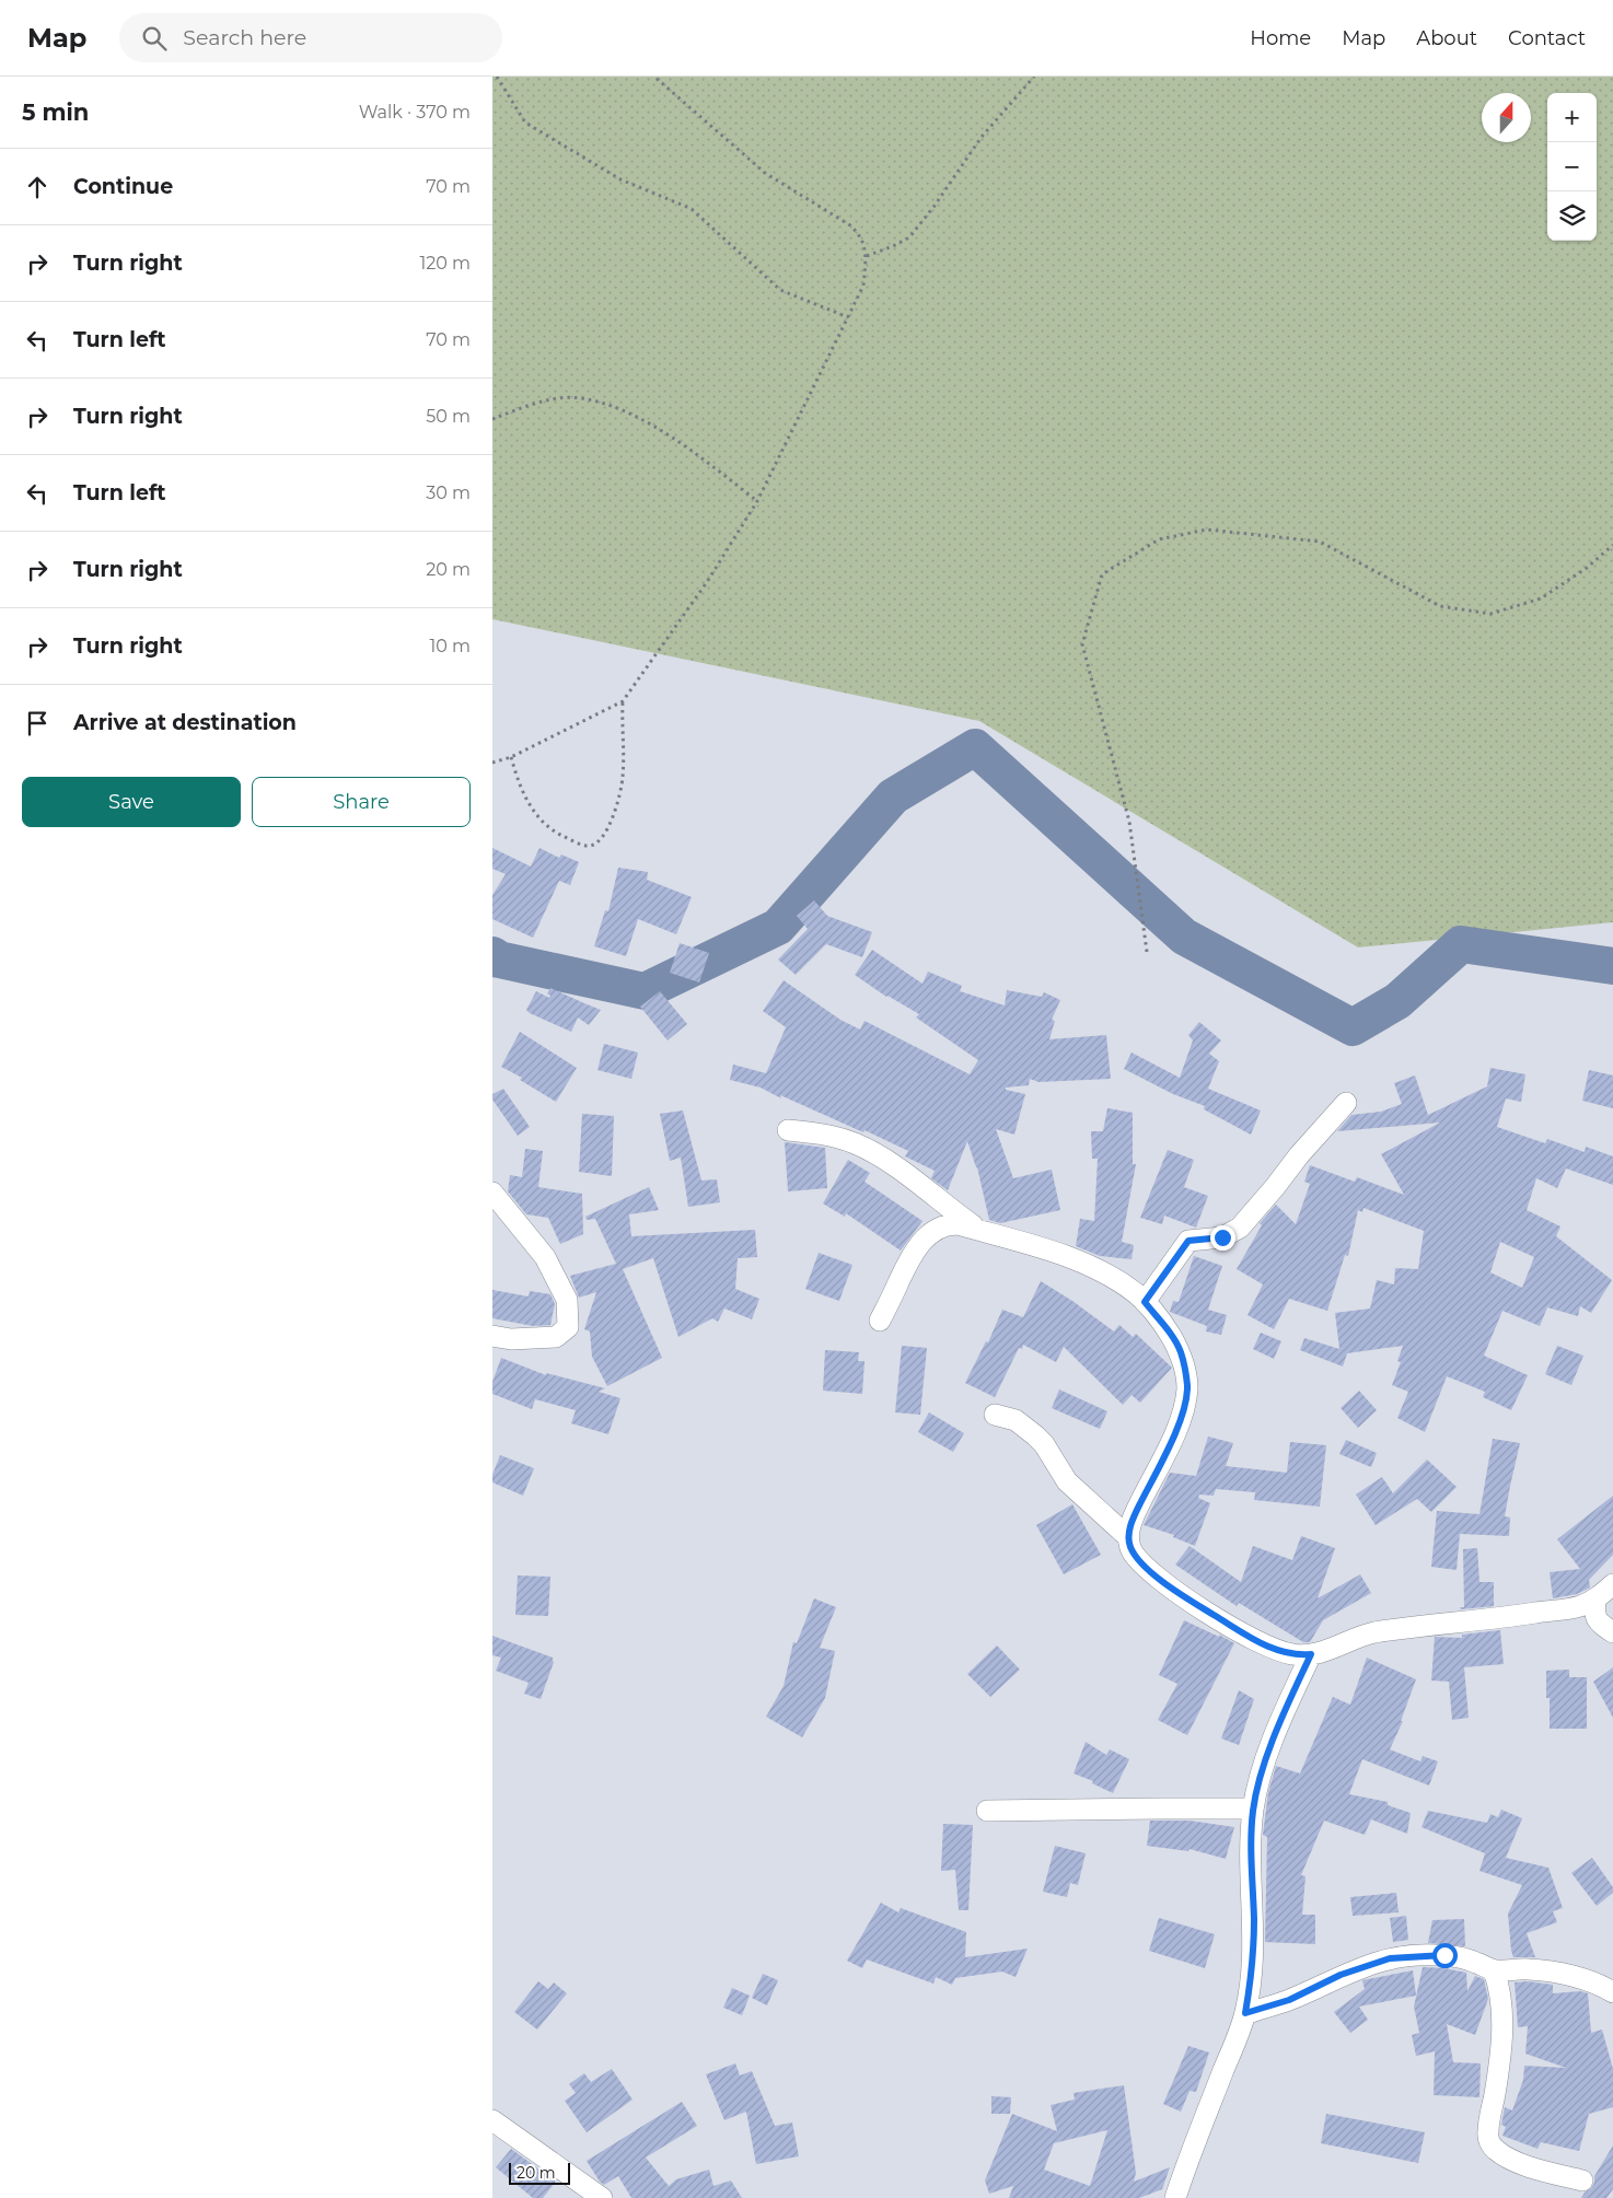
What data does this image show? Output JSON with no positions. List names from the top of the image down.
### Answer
{
  "scale_bar": "20 m",
  "north": "top",
  "page": {
    "header": "Map",
    "search": "Search here",
    "nav": [
      "Home",
      "Map",
      "About",
      "Contact"
    ],
    "heading": ["5 min", "Walk · 370 m"],
    "map_buttons": ["+", "−"],
    "list": [
      ["Continue", "70 m"],
      ["Turn right", "120 m"],
      ["Turn left", "70 m"],
      ["Turn right", "50 m"],
      ["Turn left", "30 m"],
      ["Turn right", "20 m"],
      ["Turn right", "10 m"],
      "Arrive at destination"
    ],
    "buttons": ["Save", "Share"],
    "scale": "20 m"
  }
}
